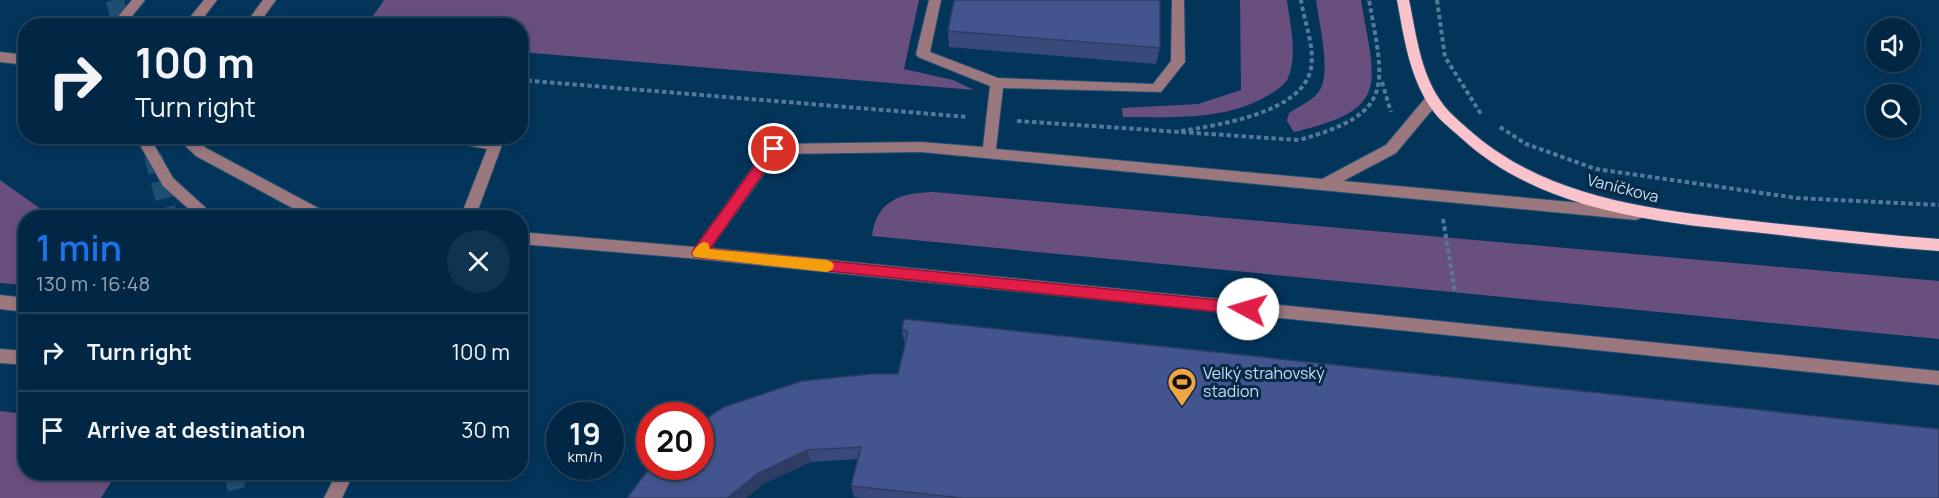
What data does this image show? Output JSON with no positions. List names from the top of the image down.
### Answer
{
  "streets": {
    "main road": ["Vaníčkova"]
  },
  "places": {
    "sports": ["Velký strahovský stadion"]
  },
  "page": {
    "turn": ["100 m", "Turn right"],
    "heading": ["1 min", "130 m · 16:48"],
    "list": [
      {
        "name": "Turn right",
        "value": "100 m"
      },
      {
        "name": "Arrive at destination",
        "value": "30 m"
      }
    ],
    "speed": "19 km/h",
    "limit": "20"
  }
}
